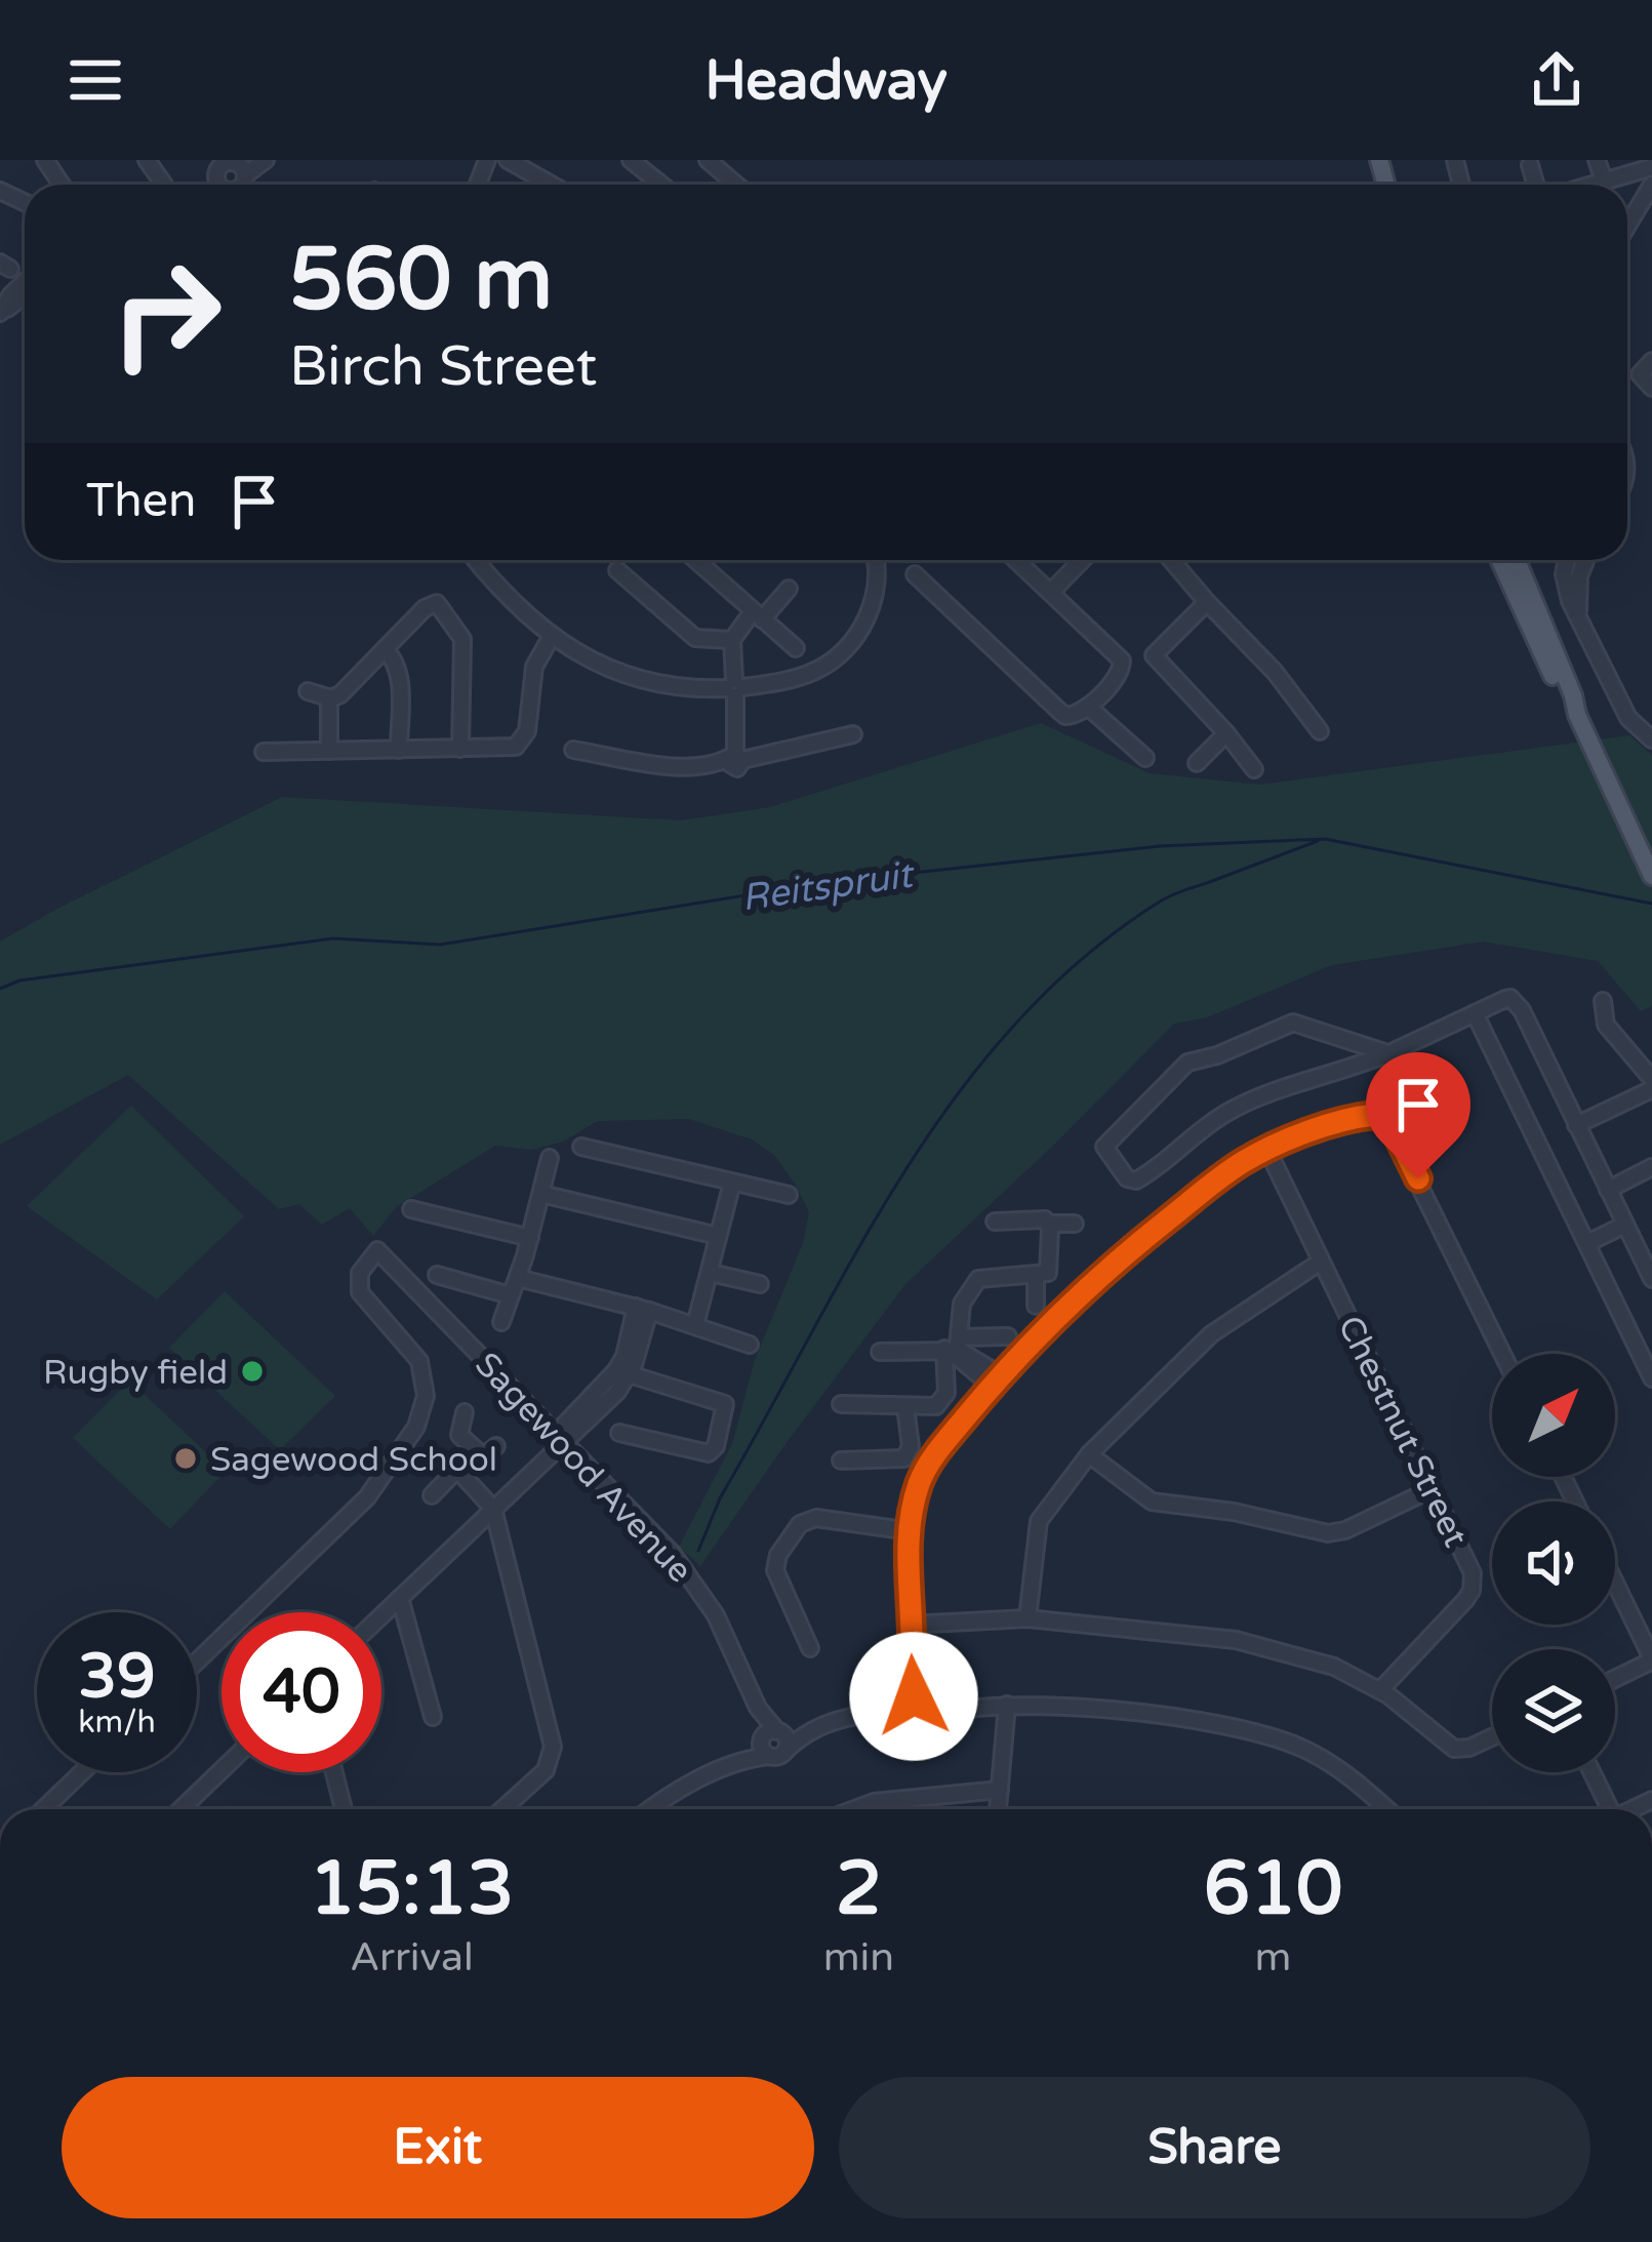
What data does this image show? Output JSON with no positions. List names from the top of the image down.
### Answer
{
  "streets": {
    "street": ["Chestnut Street", "Sagewood Avenue"]
  },
  "water": ["Reitspruit"],
  "places": ["Rugby field", "Sagewood School"],
  "north": "top right",
  "page": {
    "header": "Headway",
    "turn": ["560 m", "Birch Street"],
    "then": "Then",
    "speed": "39 km/h",
    "limit": "40",
    "eta": [
      "15:13",
      "Arrival",
      "2",
      "min",
      "610",
      "m"
    ],
    "buttons": ["Exit", "Share"]
  }
}
